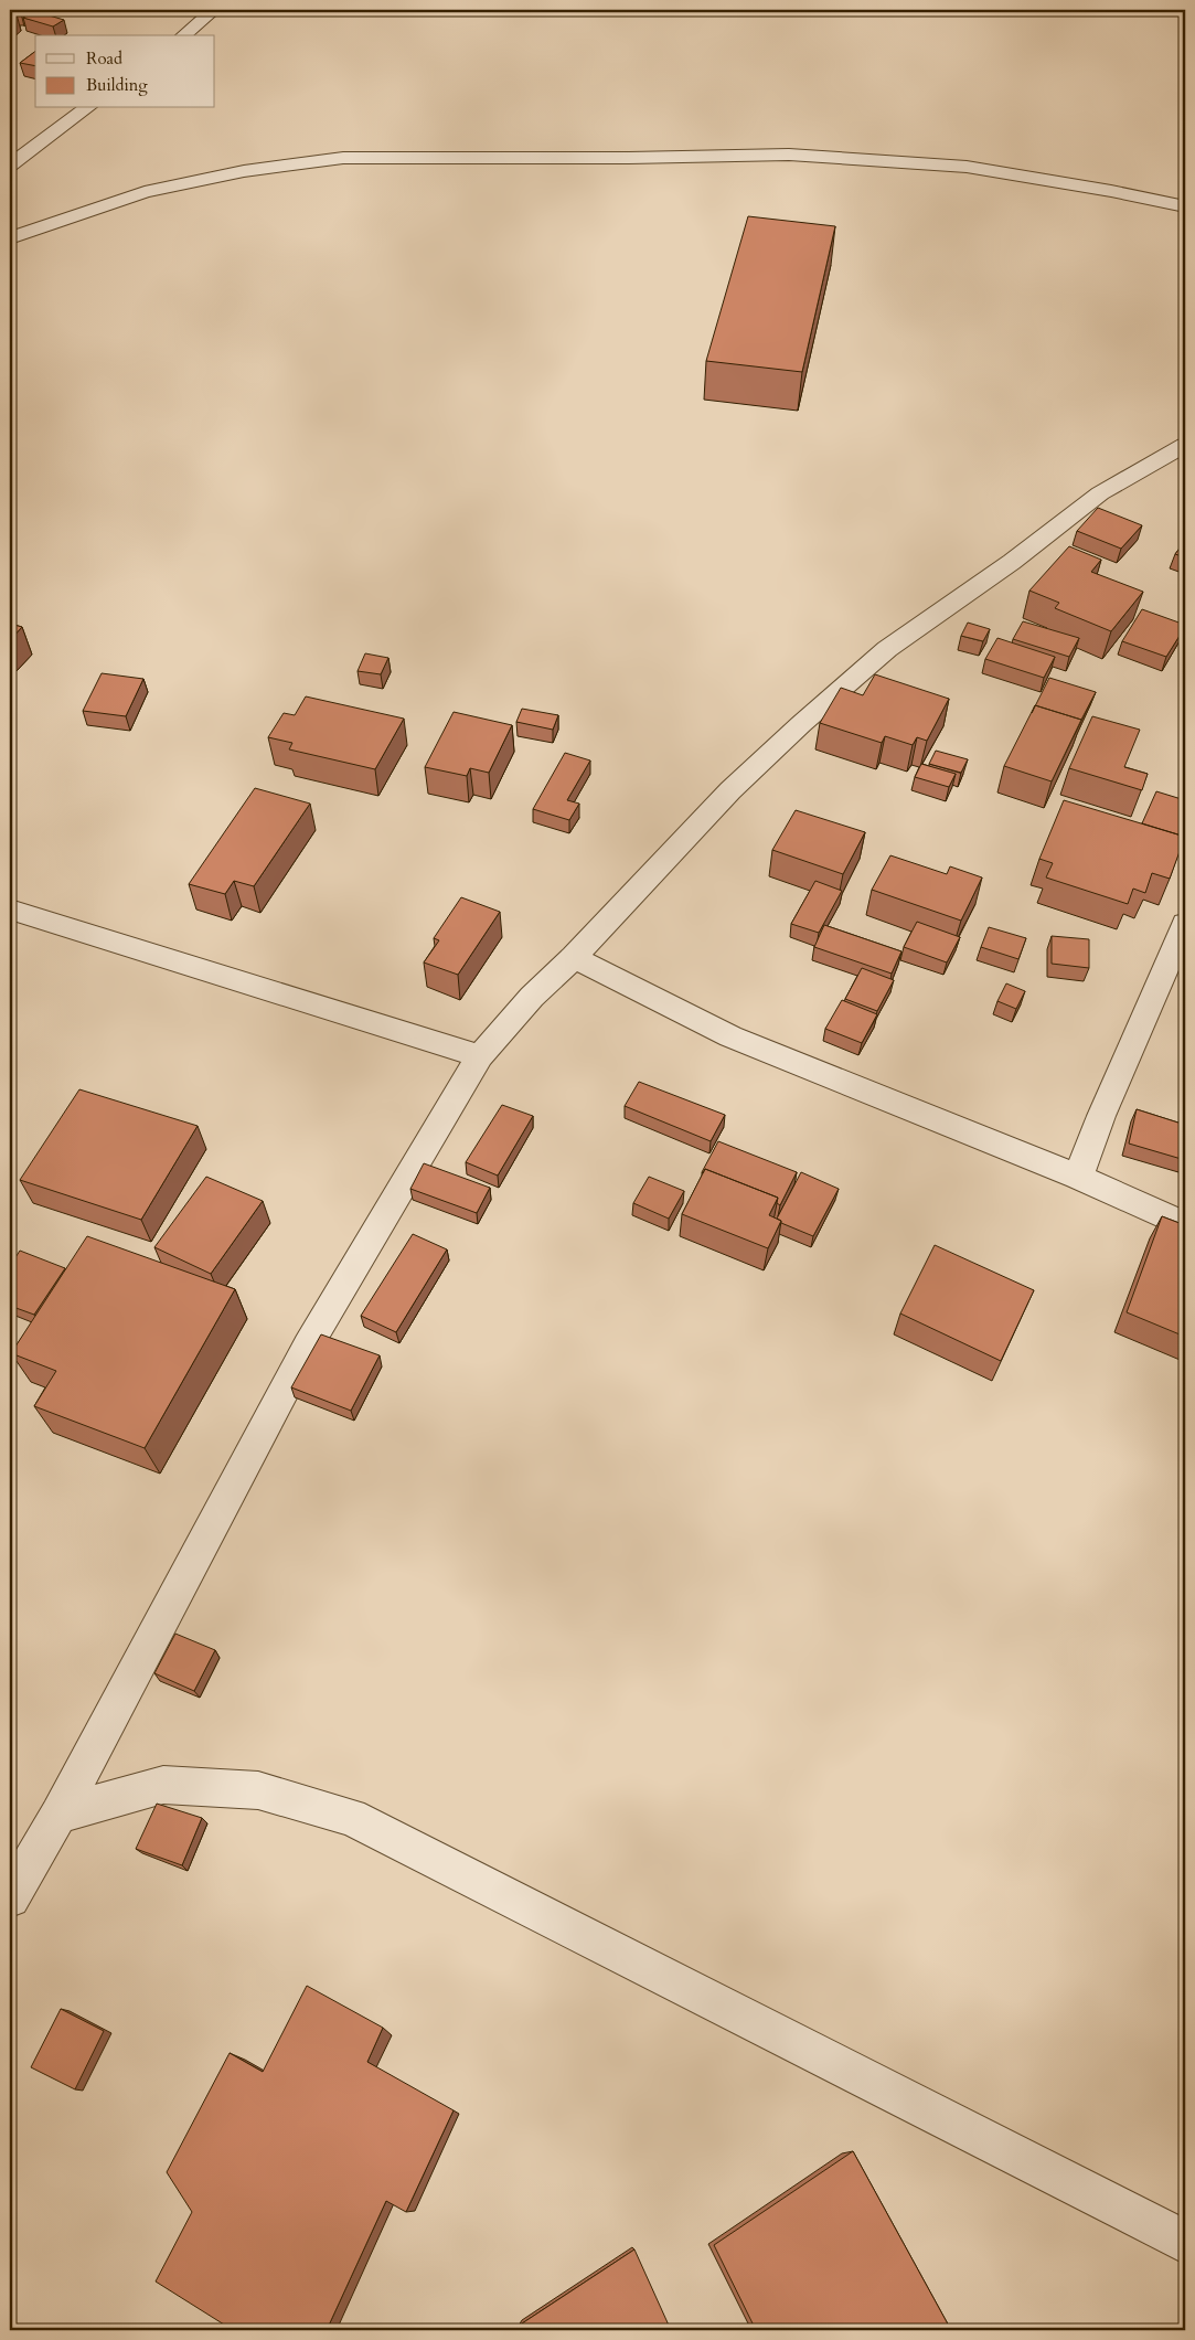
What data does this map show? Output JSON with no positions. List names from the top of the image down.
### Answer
{
  "legend": ["Road", "Building"]
}
